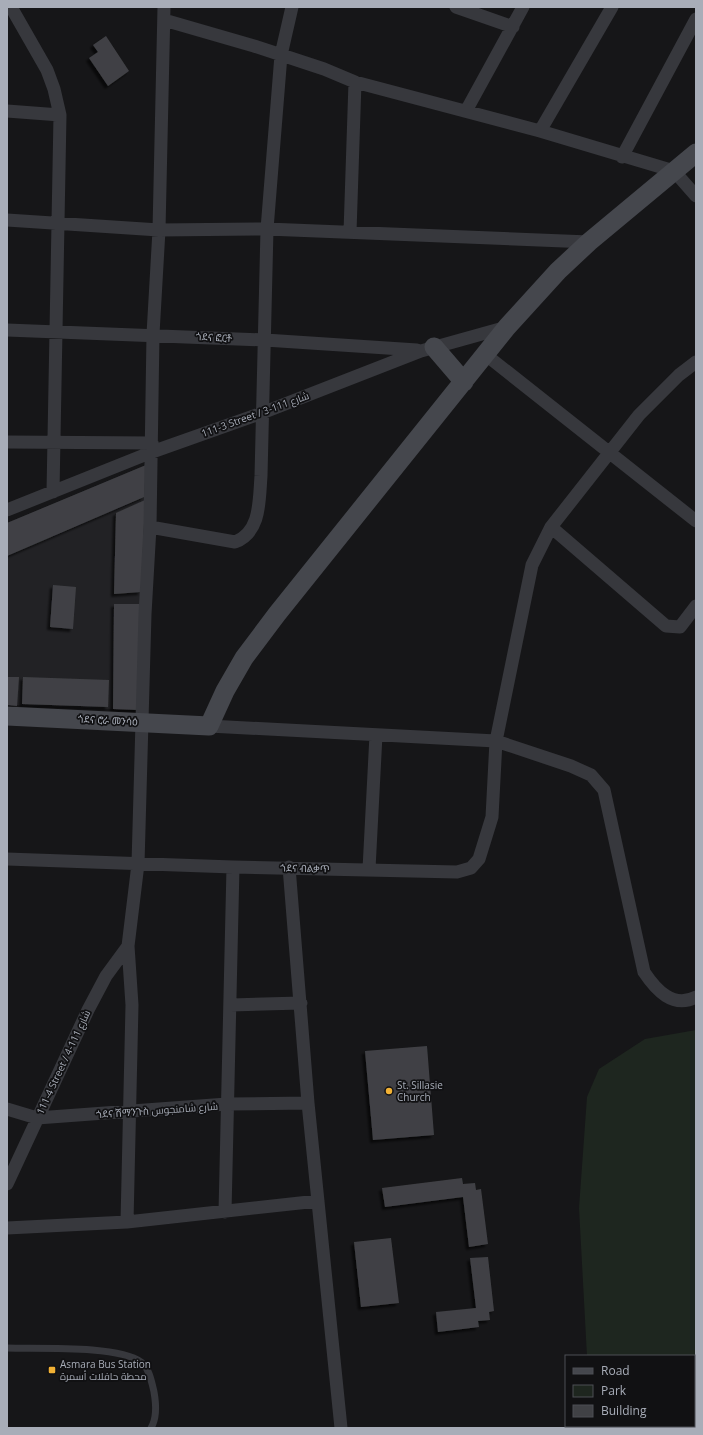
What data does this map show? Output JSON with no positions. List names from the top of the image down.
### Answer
{
  "streets": {
    "main road": ["ጎደና ሮራ መንሳዕ"],
    "street": [
      "ጎደና ፎርቶ",
      "111-3 Street / شارع 111-3",
      "ጎደና ብልቃጥ",
      "111-4 Street / شارع 111-4",
      "ጎደና ሽማንጉስ شارع شامنجوس"
    ]
  },
  "crossings": [
    ["ጎደና ፎርቶ", "111-3 Street / شارع 111-3"],
    ["111-4 Street / شارع 111-4", "ጎደና ሽማንጉስ شارع شامنجوس"]
  ],
  "places": {
    "other": ["St. Sillasie Church"],
    "transit": ["Asmara Bus Station محطة حافلات أسمرة"]
  },
  "legend": ["Road", "Park", "Building"]
}
